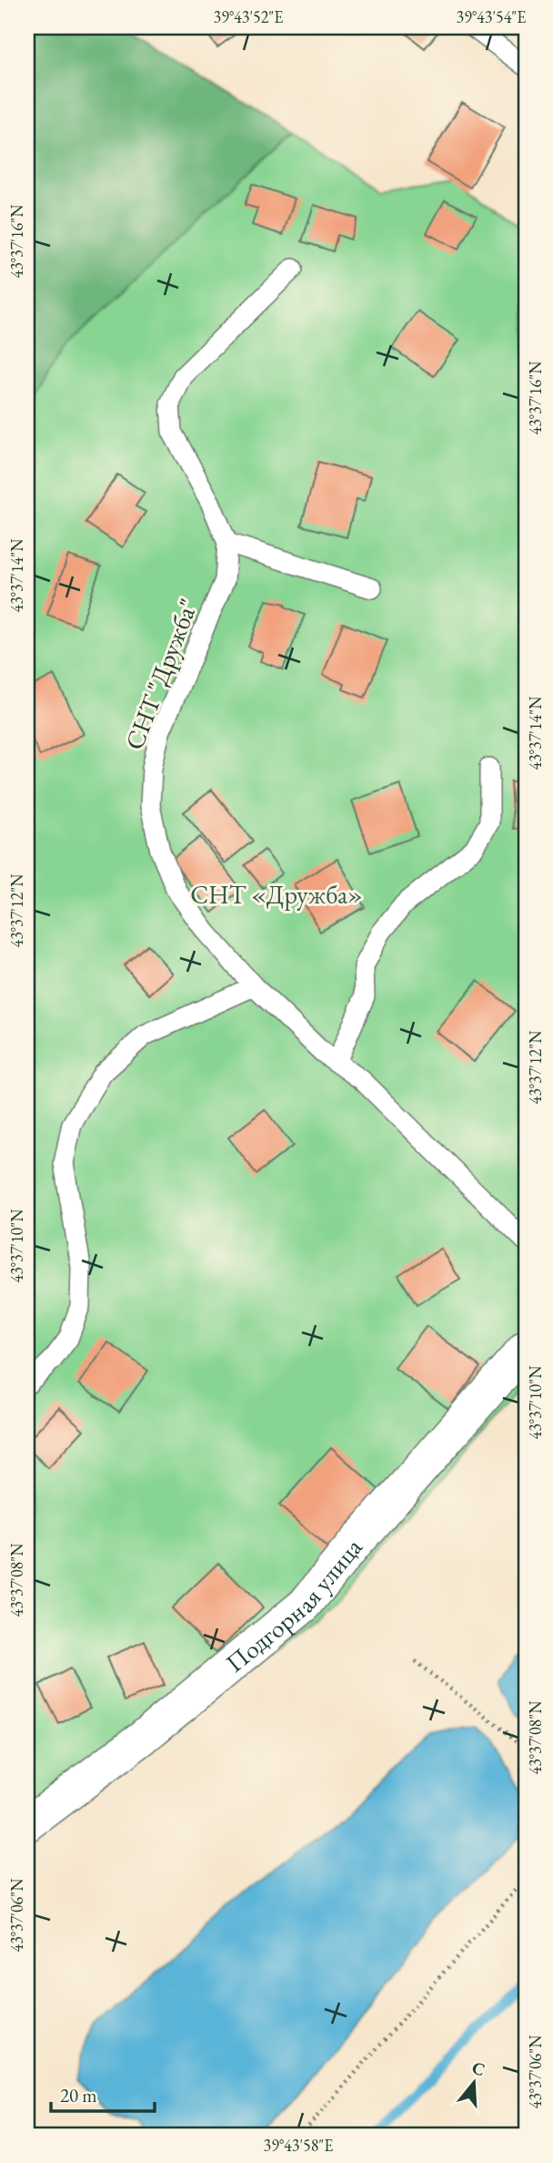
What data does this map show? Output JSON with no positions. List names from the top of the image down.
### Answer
{
  "streets": {
    "street": ["Подгорная улица"],
    "lane": ["СНТ \"Дружба\""]
  },
  "parks": ["СНТ «Дружба»"],
  "scale_bar": "20 m",
  "north": "top",
  "coordinates": [
    "39°43'52\"E",
    "39°43'54\"E",
    "43°37'16\"N",
    "43°37'14\"N",
    "43°37'12\"N",
    "43°37'10\"N",
    "43°37'08\"N",
    "43°37'06\"N",
    "39°43'58\"E"
  ]
}
